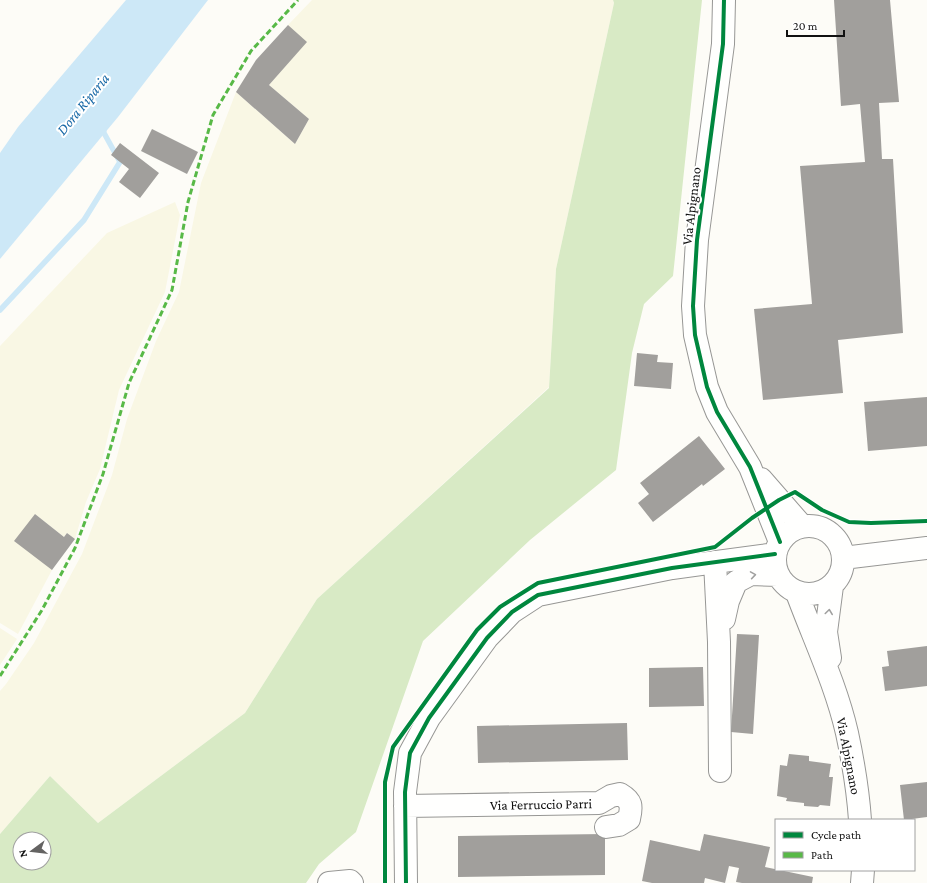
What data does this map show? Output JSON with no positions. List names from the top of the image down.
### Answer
{
  "streets": {
    "street": ["Via Alpignano", "Via Ferruccio Parri"]
  },
  "water": ["Dora Riparia"],
  "legend": ["Cycle path", "Path"],
  "scale_bar": "20 m",
  "north": "left"
}
